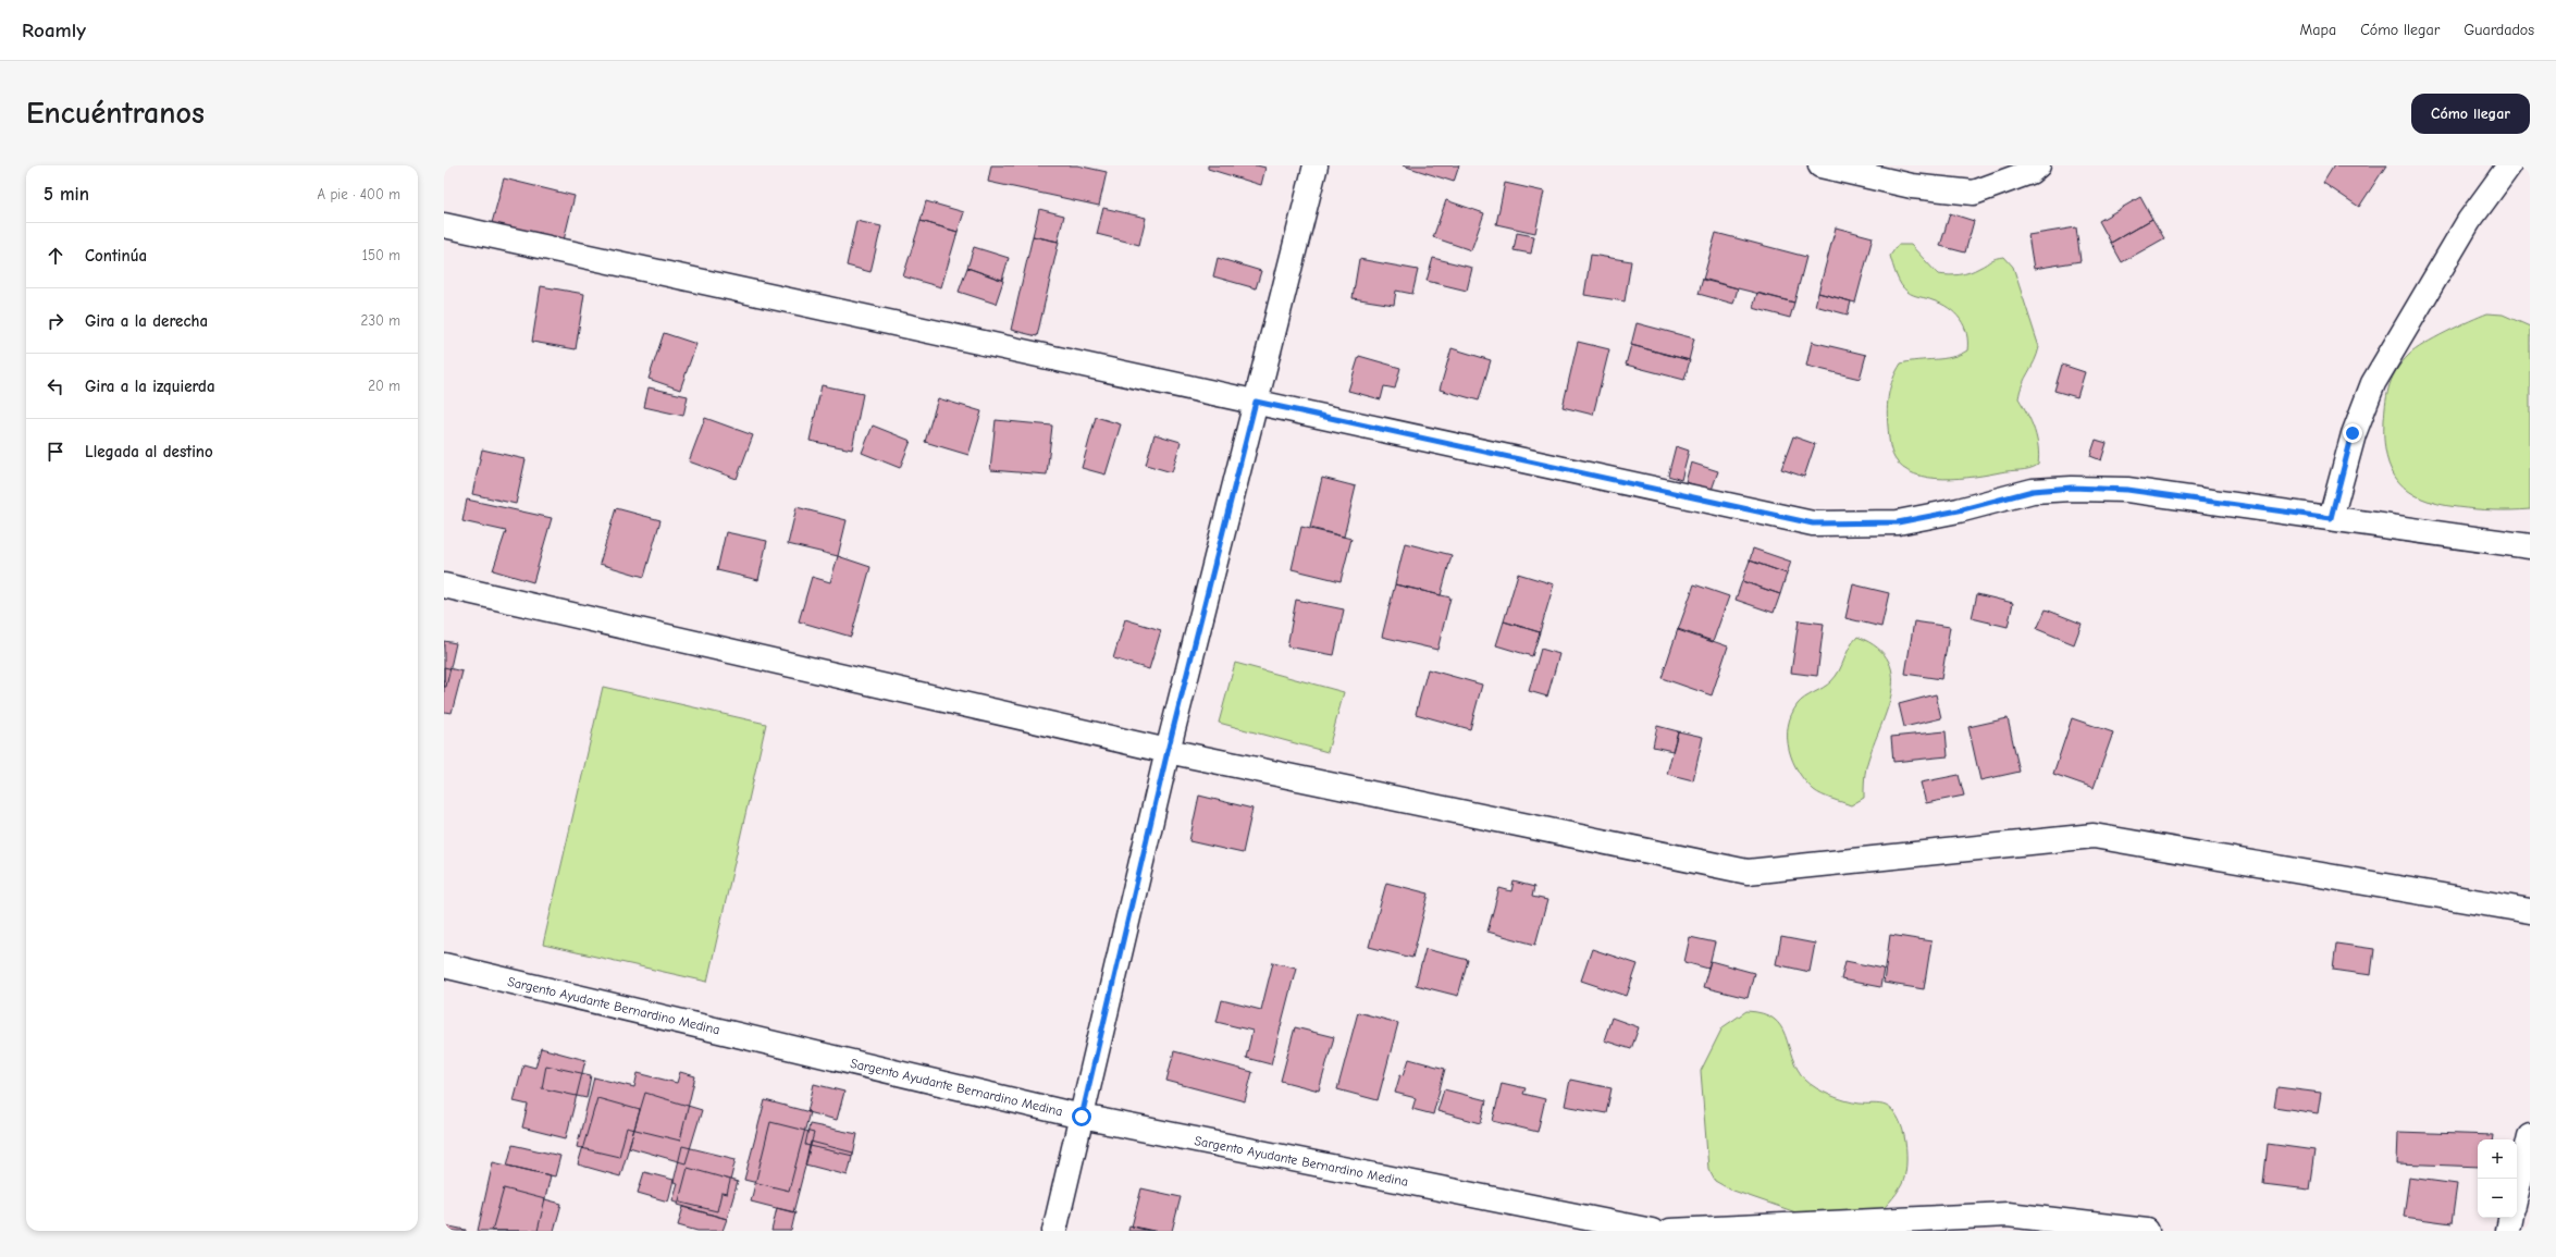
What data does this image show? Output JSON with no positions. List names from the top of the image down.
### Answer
{
  "streets": {
    "street": ["Sargento Ayudante Bernardino Medina"]
  },
  "page": {
    "header": "Roamly",
    "nav": ["Mapa", "Cómo llegar", "Guardados"],
    "buttons": "Cómo llegar",
    "title": "Encuéntranos",
    "heading": ["5 min", "A pie · 400 m"],
    "list": [
      ["Continúa", "150 m"],
      ["Gira a la derecha", "230 m"],
      ["Gira a la izquierda", "20 m"],
      "Llegada al destino"
    ],
    "map_buttons": ["+", "−"]
  }
}
